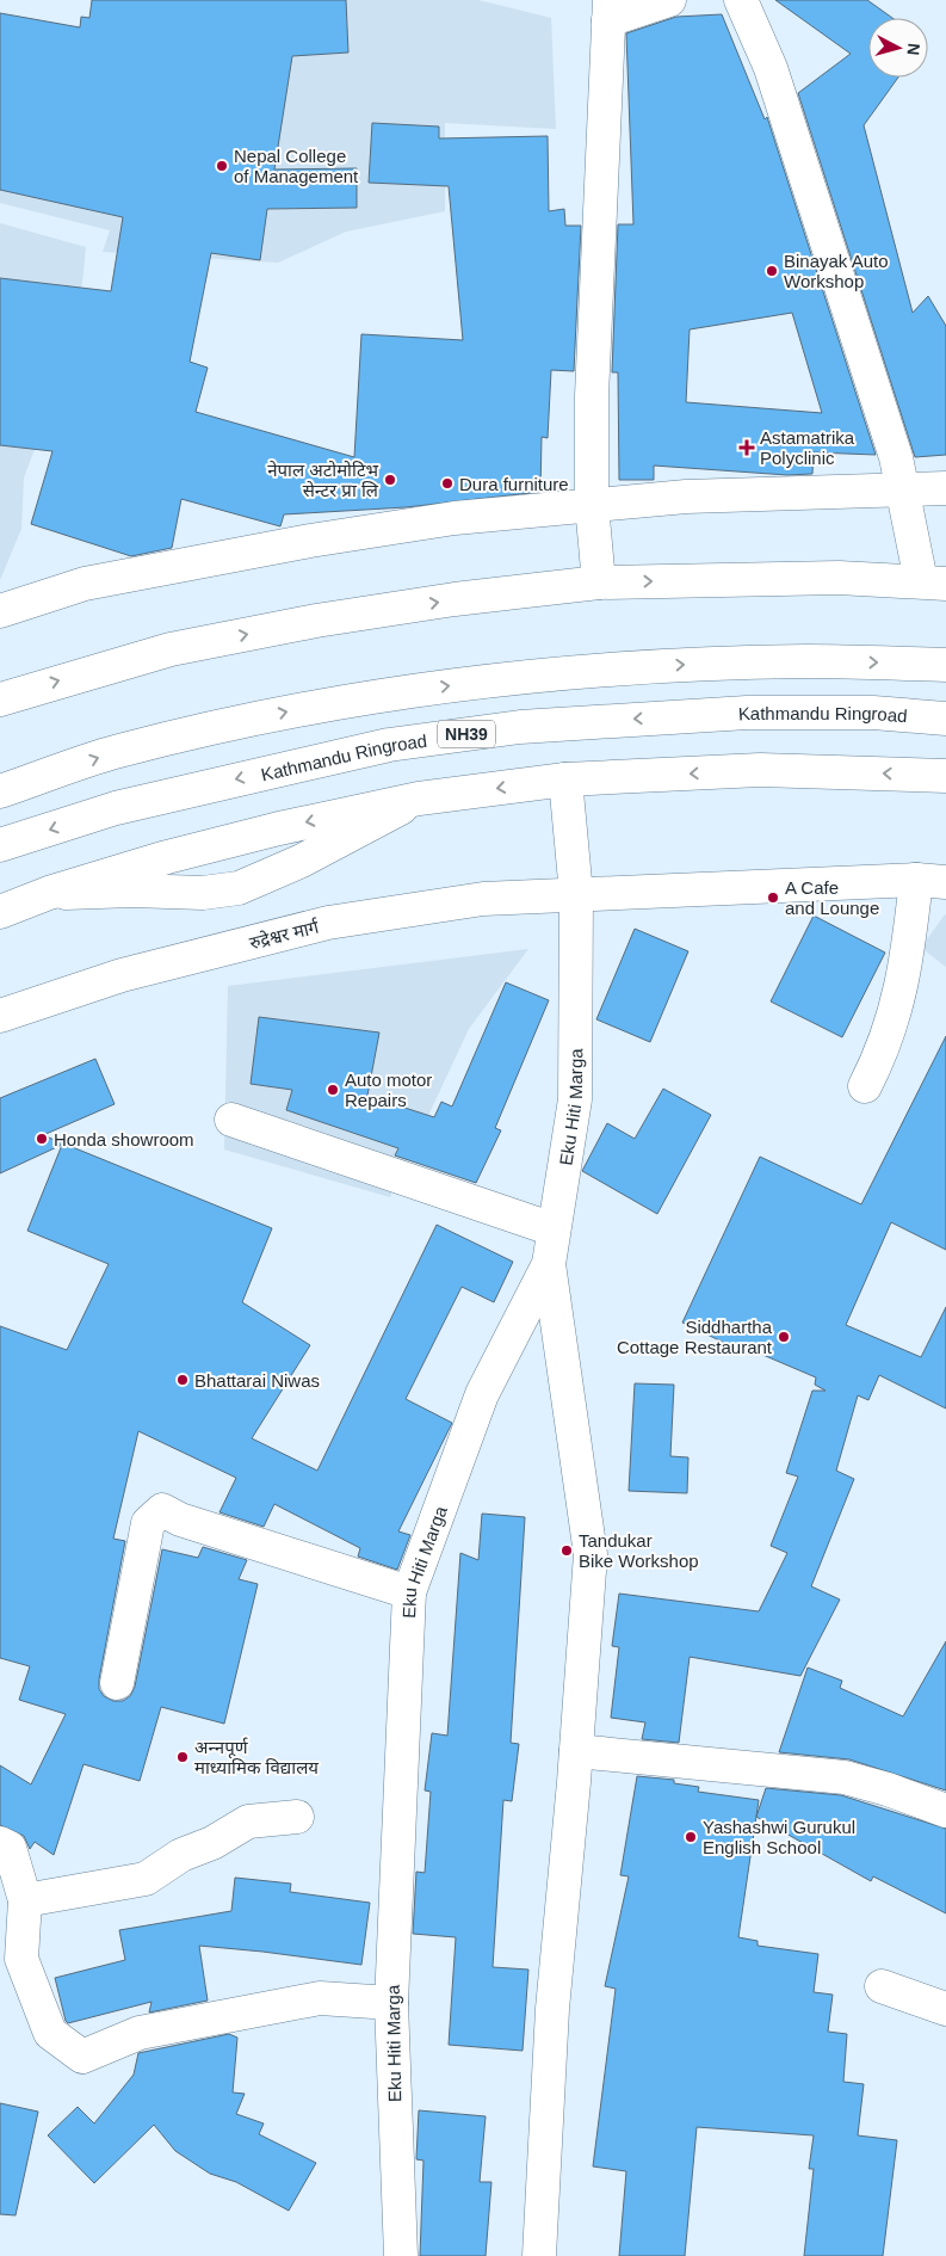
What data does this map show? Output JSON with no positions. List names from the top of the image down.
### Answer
{
  "streets": {
    "main road": [
      "Kathmandu Ringroad",
      "NH39",
      "रुद्रेश्वर मार्ग",
      "Eku Hiti Marga"
    ]
  },
  "crossings": [
    ["रुद्रेश्वर मार्ग", "Eku Hiti Marga"]
  ],
  "places": {
    "other": [
      "Nepal College of Management",
      "Binayak Auto Workshop",
      "नेपाल अटोमोटिभ सेन्टर प्रा लि",
      "Dura furniture",
      "A Cafe and Lounge",
      "Auto motor Repairs",
      "Honda showroom",
      "Siddhartha Cottage Restaurant",
      "Bhattarai Niwas",
      "Tandukar Bike Workshop",
      "अन्‍नपूर्ण माध्यामिक विद्यालय",
      "Yashashwi Gurukul English School"
    ],
    "health": ["Astamatrika Polyclinic"]
  },
  "north": "right"
}
